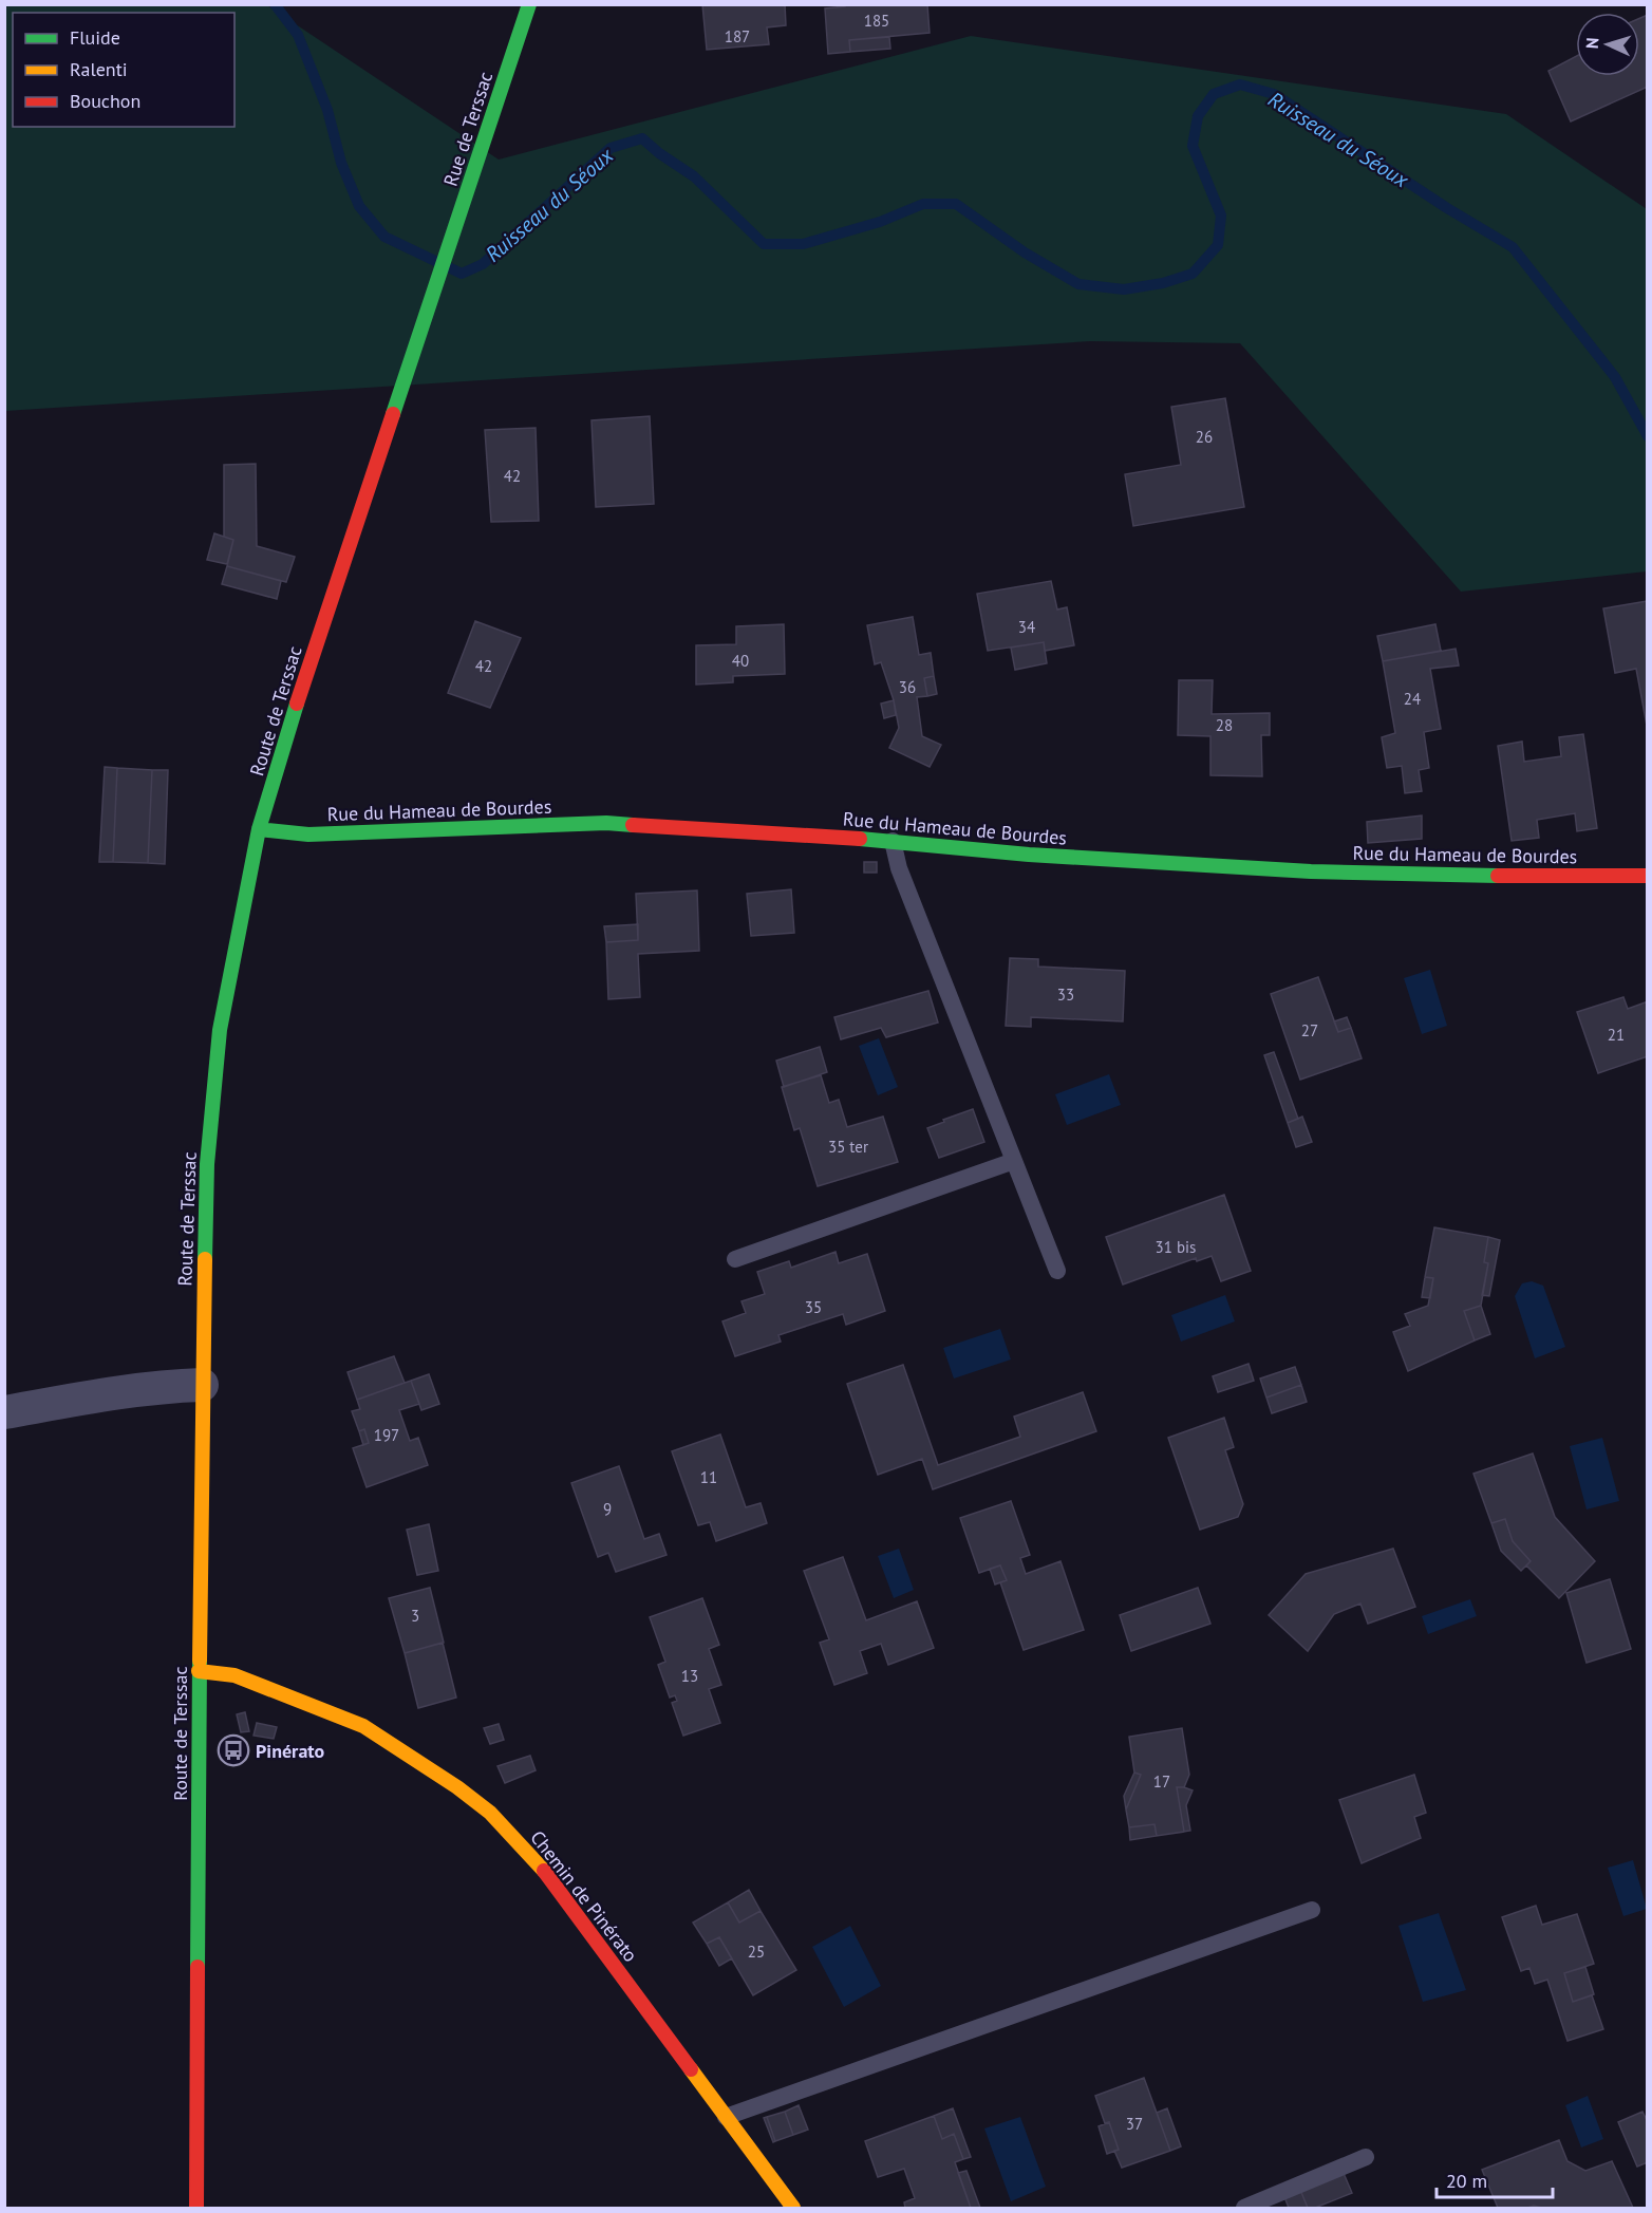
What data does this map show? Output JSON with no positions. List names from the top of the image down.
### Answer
{
  "streets": {
    "street": [
      "Rue de Terssac",
      "Route de Terssac",
      "Rue du Hameau de Bourdes",
      "Chemin de Pinérato"
    ]
  },
  "crossings": [
    ["Rue de Terssac", "Route de Terssac"],
    ["Route de Terssac", "Rue du Hameau de Bourdes"],
    ["Route de Terssac", "Chemin de Pinérato"]
  ],
  "water": ["Ruisseau du Séoux"],
  "places": {
    "bus stop": ["Pinérato"]
  },
  "house_numbers": [
    "185",
    "187",
    "26",
    "42",
    "34",
    "40",
    "42",
    "36",
    "24",
    "28",
    "33",
    "27",
    "21",
    "35 ter",
    "31 bis",
    "35",
    "197",
    "11",
    "9",
    "3",
    "13",
    "17",
    "25",
    "37"
  ],
  "legend": ["Fluide", "Ralenti", "Bouchon"],
  "scale_bar": "20 m",
  "north": "left"
}
